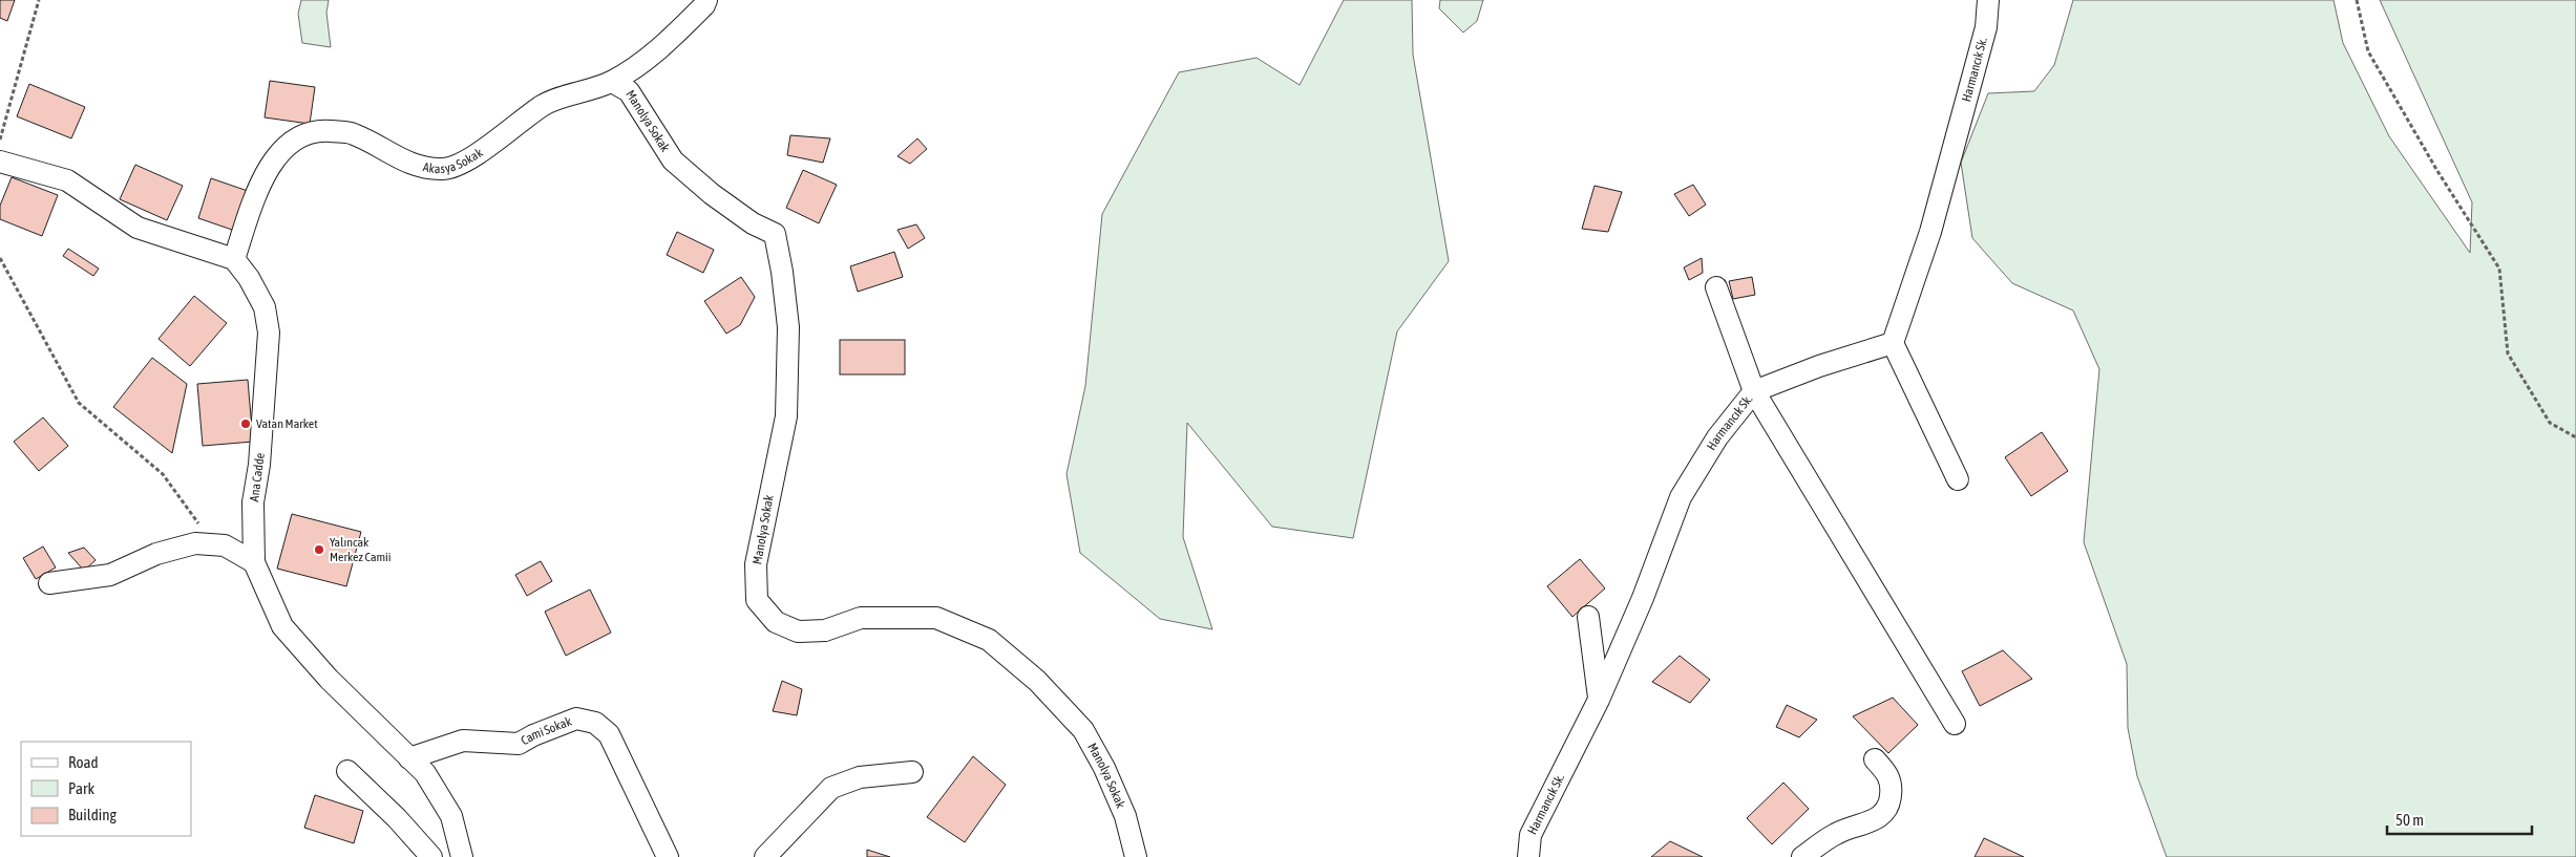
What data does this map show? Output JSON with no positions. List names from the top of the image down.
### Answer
{
  "streets": {
    "street": [
      "Harmancık Sk.",
      "Manolya Sokak",
      "Akasya Sokak",
      "Ana Cadde",
      "Cami Sokak"
    ]
  },
  "crossings": [
    ["Manolya Sokak", "Akasya Sokak"],
    ["Akasya Sokak", "Ana Cadde"],
    ["Ana Cadde", "Cami Sokak"]
  ],
  "places": ["Vatan Market", "Yalıncak Merkez Camii"],
  "legend": ["Road", "Park", "Building"],
  "scale_bar": "50 m"
}
